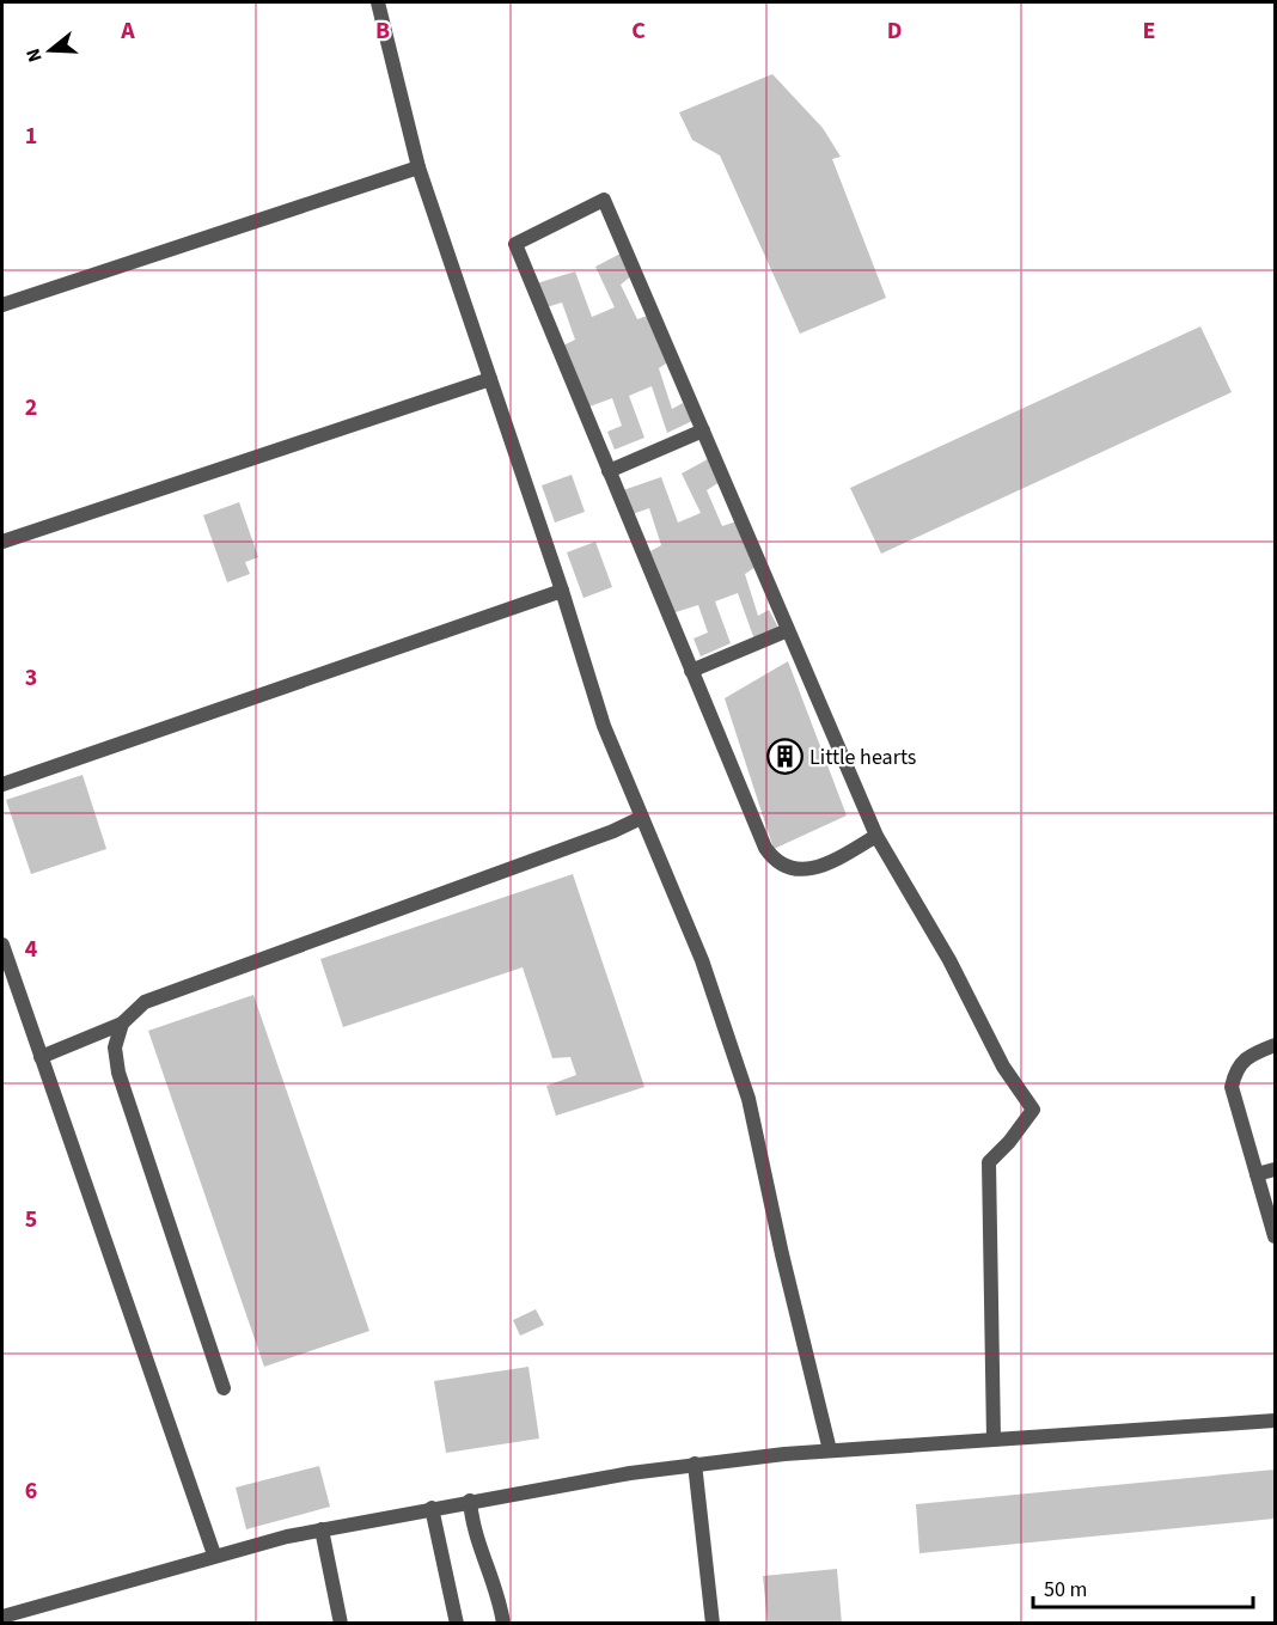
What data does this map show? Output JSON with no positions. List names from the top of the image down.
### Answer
{
  "places": {
    "building": ["Little hearts"]
  },
  "scale_bar": "50 m",
  "north": "left",
  "grid": {
    "columns": [
      "A",
      "B",
      "C",
      "D",
      "E"
    ],
    "rows": [
      "1",
      "2",
      "3",
      "4",
      "5",
      "6"
    ]
  }
}
